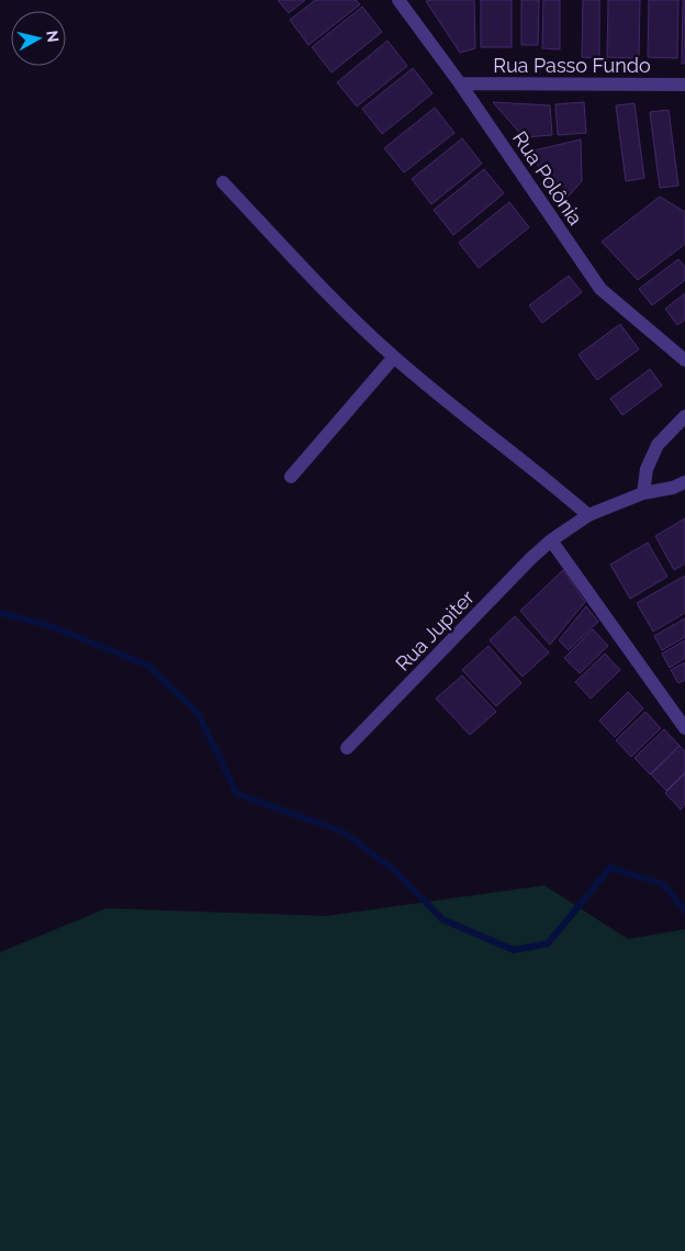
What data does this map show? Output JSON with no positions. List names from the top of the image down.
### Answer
{
  "streets": {
    "street": ["Rua Passo Fundo", "Rua Polônia", "Rua Jupiter"]
  },
  "crossings": [
    ["Rua Passo Fundo", "Rua Polônia"]
  ],
  "north": "right"
}
